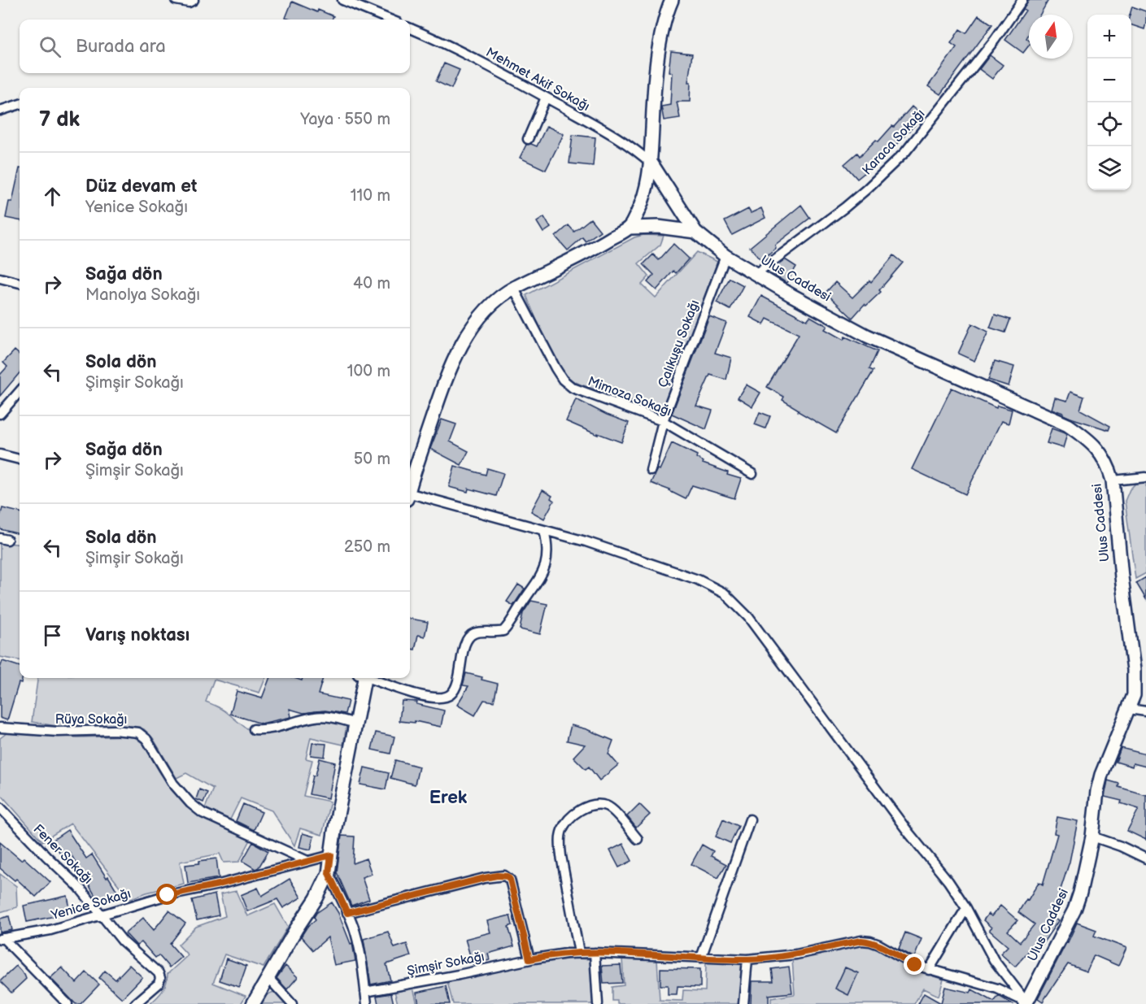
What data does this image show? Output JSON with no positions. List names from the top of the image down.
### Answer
{
  "streets": {
    "street": [
      "Mehmet Akif Sokağı",
      "Karaca Sokağı",
      "Ulus Caddesi",
      "Çalıkuşu Sokağı",
      "Mimoza Sokağı",
      "Rüya Sokağı",
      "Fener Sokağı",
      "Yenice Sokağı",
      "Şimşir Sokağı"
    ]
  },
  "crossings": [
    ["Mehmet Akif Sokağı", "Ulus Caddesi"],
    ["Karaca Sokağı", "Ulus Caddesi"],
    ["Ulus Caddesi", "Çalıkuşu Sokağı"],
    ["Ulus Caddesi", "Şimşir Sokağı"],
    ["Çalıkuşu Sokağı", "Mimoza Sokağı"],
    ["Rüya Sokağı", "Yenice Sokağı"],
    ["Fener Sokağı", "Yenice Sokağı"]
  ],
  "districts": ["Erek"],
  "north": "top",
  "page": {
    "map_buttons": ["+", "−"],
    "search": "Burada ara",
    "heading": ["7 dk", "Yaya · 550 m"],
    "list": [
      ["Düz devam et", "Yenice Sokağı", "110 m"],
      ["Sağa dön", "Manolya Sokağı", "40 m"],
      ["Sola dön", "Şimşir Sokağı", "100 m"],
      ["Sağa dön", "Şimşir Sokağı", "50 m"],
      ["Sola dön", "Şimşir Sokağı", "250 m"],
      "Varış noktası"
    ]
  }
}
